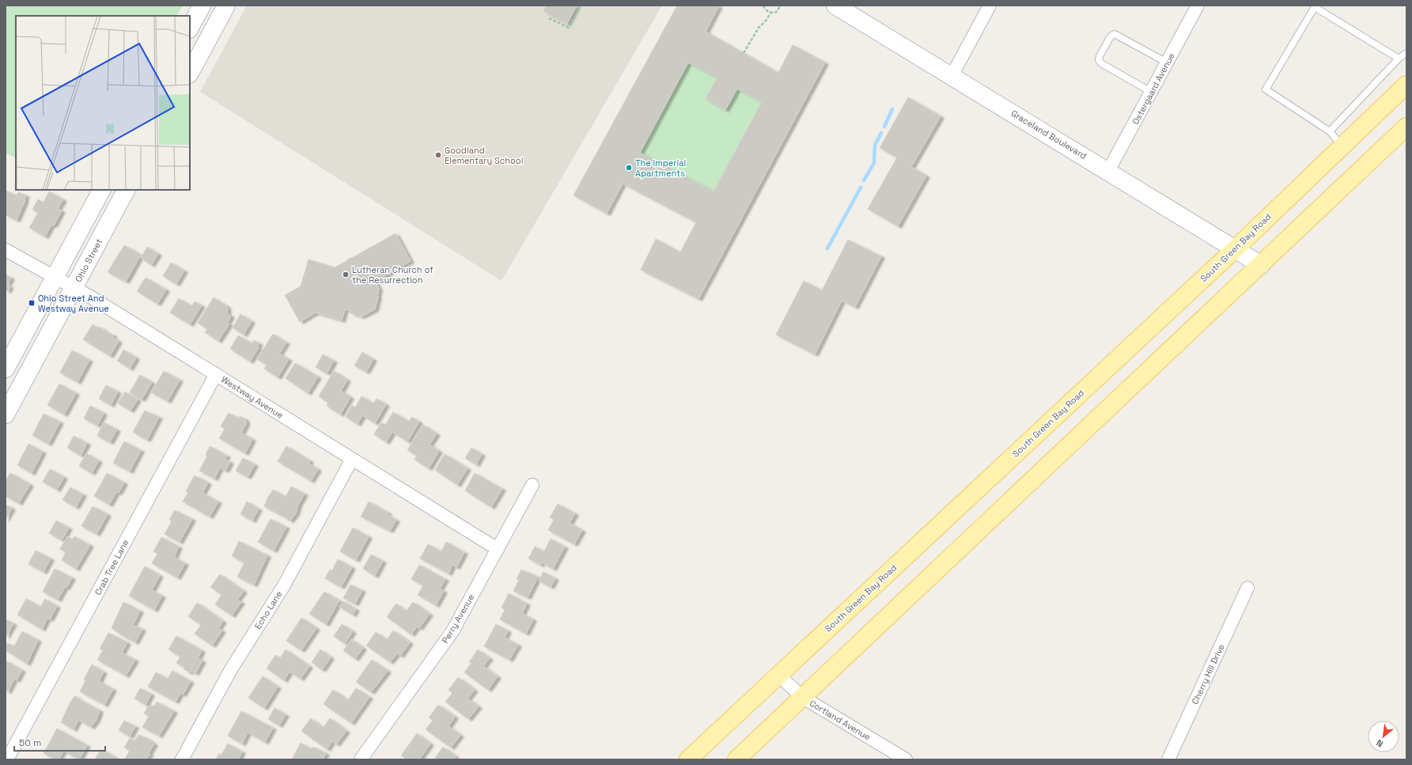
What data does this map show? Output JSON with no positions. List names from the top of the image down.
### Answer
{
  "streets": {
    "main road": ["South Green Bay Road"],
    "street": [
      "Ostergaard Avenue",
      "Graceland Boulevard",
      "Ohio Street",
      "Westway Avenue",
      "Crab Tree Lane",
      "Echo Lane",
      "Perry Avenue",
      "Cherry Hill Drive",
      "Cortland Avenue"
    ]
  },
  "crossings": [
    ["Ostergaard Avenue", "Graceland Boulevard"],
    ["Graceland Boulevard", "South Green Bay Road"],
    ["South Green Bay Road", "Cortland Avenue"],
    ["Ohio Street", "Westway Avenue"],
    ["Westway Avenue", "Crab Tree Lane"],
    ["Westway Avenue", "Echo Lane"],
    ["Westway Avenue", "Perry Avenue"]
  ],
  "places": {
    "other": ["Goodland Elementary School", "The Imperial Apartments", "Lutheran Church of the Resurrection"],
    "transit": ["Ohio Street And Westway Avenue"]
  },
  "scale_bar": "50 m",
  "north": "bottom left"
}
